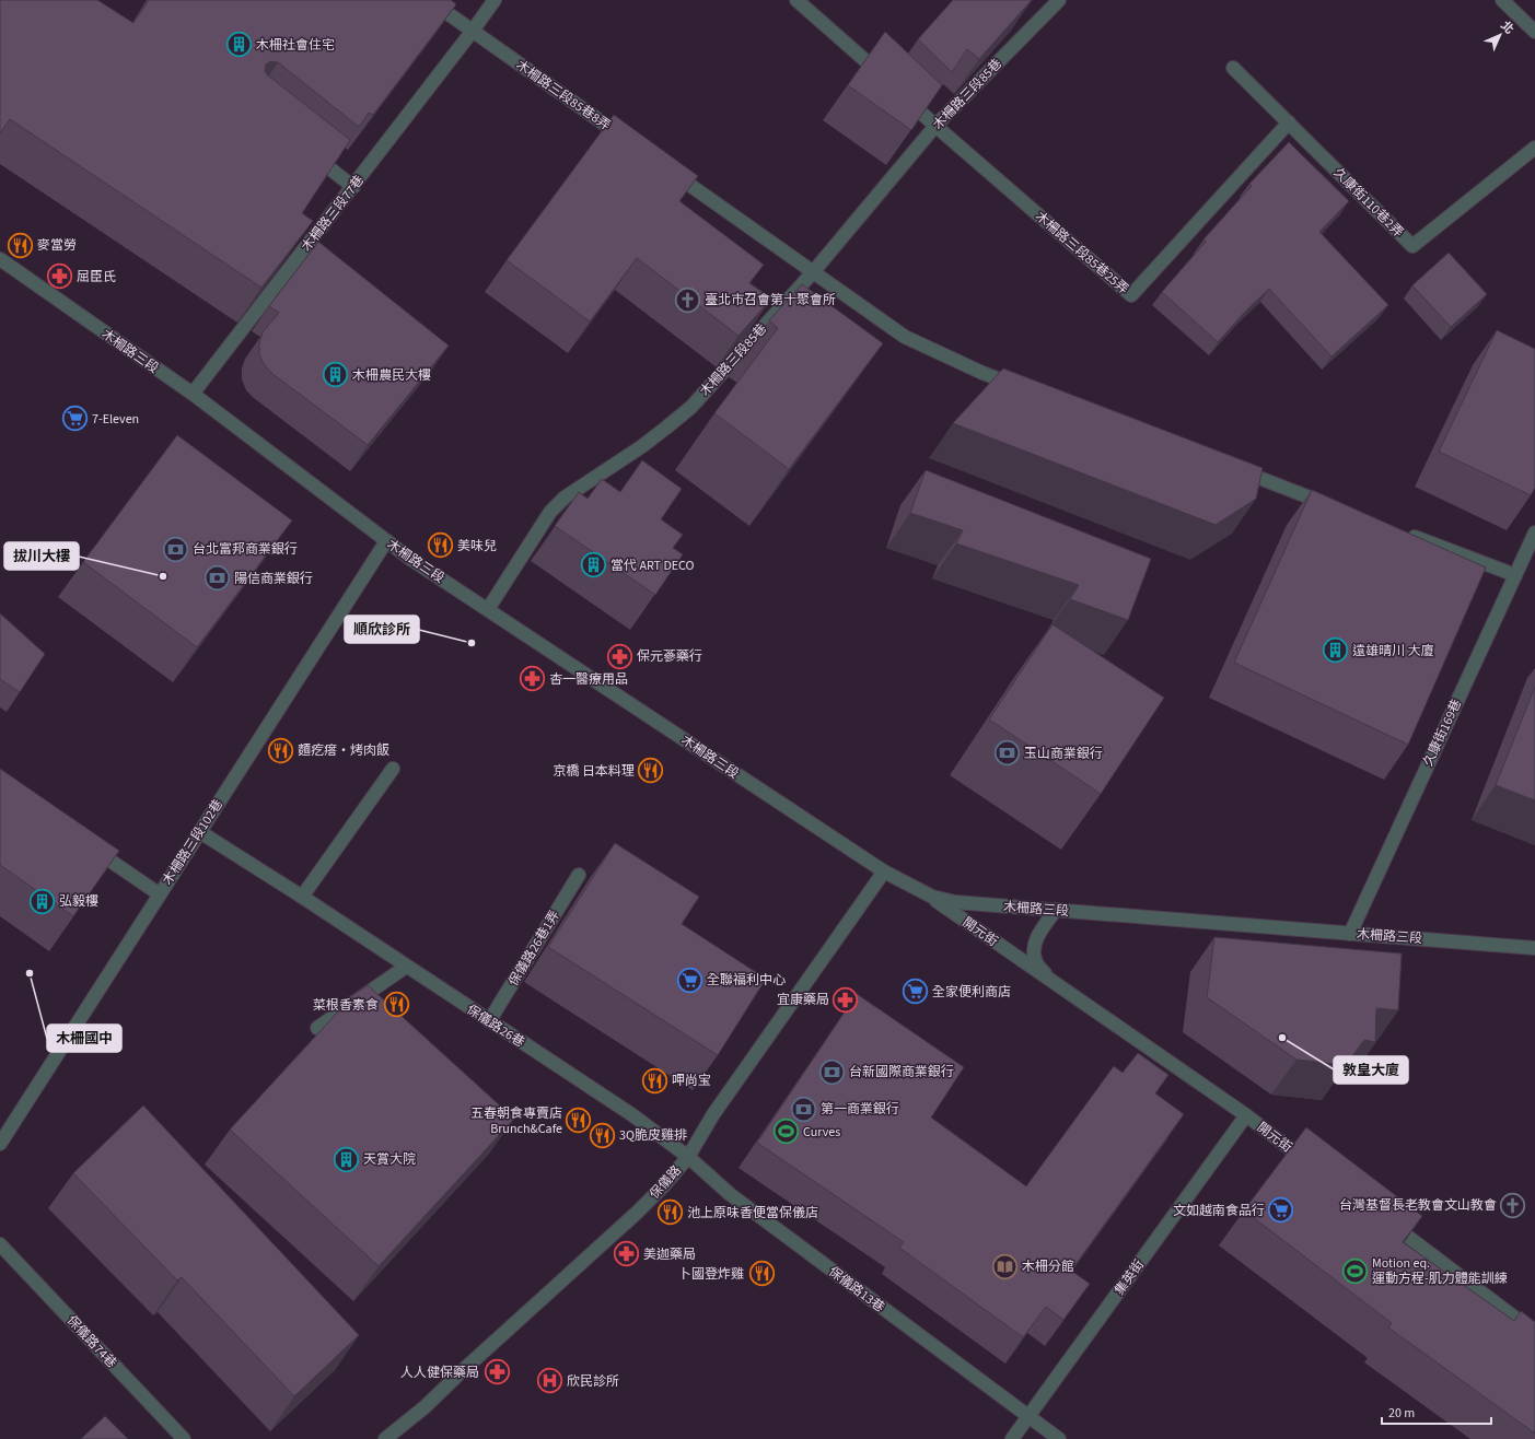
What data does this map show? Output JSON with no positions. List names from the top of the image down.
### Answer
{
  "streets": {
    "street": [
      "木柵路三段85巷",
      "木柵路三段85巷8弄",
      "久康街110巷2弄",
      "木柵路三段77巷",
      "木柵路三段85巷25弄",
      "木柵路三段",
      "久康街169巷",
      "木柵路三段102巷",
      "開元街",
      "保儀路26巷1弄",
      "保儀路26巷",
      "保儀路",
      "集英街",
      "保儀路13巷",
      "保儀路74巷"
    ]
  },
  "crossings": [
    ["木柵路三段85巷", "木柵路三段85巷25弄"],
    ["木柵路三段85巷", "木柵路三段"],
    ["木柵路三段85巷8弄", "木柵路三段77巷"],
    ["久康街110巷2弄", "木柵路三段85巷25弄"],
    ["木柵路三段77巷", "木柵路三段"],
    ["木柵路三段", "久康街169巷"],
    ["木柵路三段", "木柵路三段102巷"],
    ["木柵路三段", "開元街"],
    ["木柵路三段", "保儀路"],
    ["木柵路三段102巷", "保儀路26巷"],
    ["開元街", "集英街"],
    ["保儀路26巷1弄", "保儀路26巷"],
    ["保儀路26巷", "保儀路"],
    ["保儀路26巷", "保儀路13巷"],
    ["保儀路", "保儀路13巷"],
    ["集英街", "保儀路13巷"]
  ],
  "places": {
    "building": [
      "木柵社會住宅",
      "木柵農民大樓",
      "當代 ART DECO",
      "遠雄晴川 大廈",
      "弘毅樓",
      "天賞大院"
    ],
    "restaurant": [
      "麥當勞",
      "美味兒",
      "麵疙瘩‧烤肉飯",
      "京橋 日本料理",
      "菜根香素食",
      "呷尚宝",
      "五春朝食專賣店 Brunch&Cafe",
      "3Q脆皮雞排",
      "池上原味香便當保儀店",
      "卜國登炸雞"
    ],
    "pharmacy": [
      "屈臣氏",
      "保元蔘藥行",
      "杏一醫療用品",
      "宜康藥局",
      "美迦藥局",
      "人人健保藥局"
    ],
    "church": ["臺北市召會第十聚會所", "台灣基督長老教會文山教會"],
    "supermarket": [
      "7-Eleven",
      "全聯福利中心",
      "全家便利商店",
      "文如越南食品行"
    ],
    "bank": [
      "台北富邦商業銀行",
      "陽信商業銀行",
      "玉山商業銀行",
      "台新國際商業銀行",
      "第一商業銀行"
    ],
    "other": [
      "拔川大樓",
      "順欣診所",
      "木柵國中",
      "敦皇大廈"
    ],
    "sports": ["Curves", "Motion eq. 運動方程-肌力體能訓練"],
    "library": ["木柵分館"],
    "hospital": ["欣民診所"]
  },
  "scale_bar": "20 m",
  "north": "top right"
}
